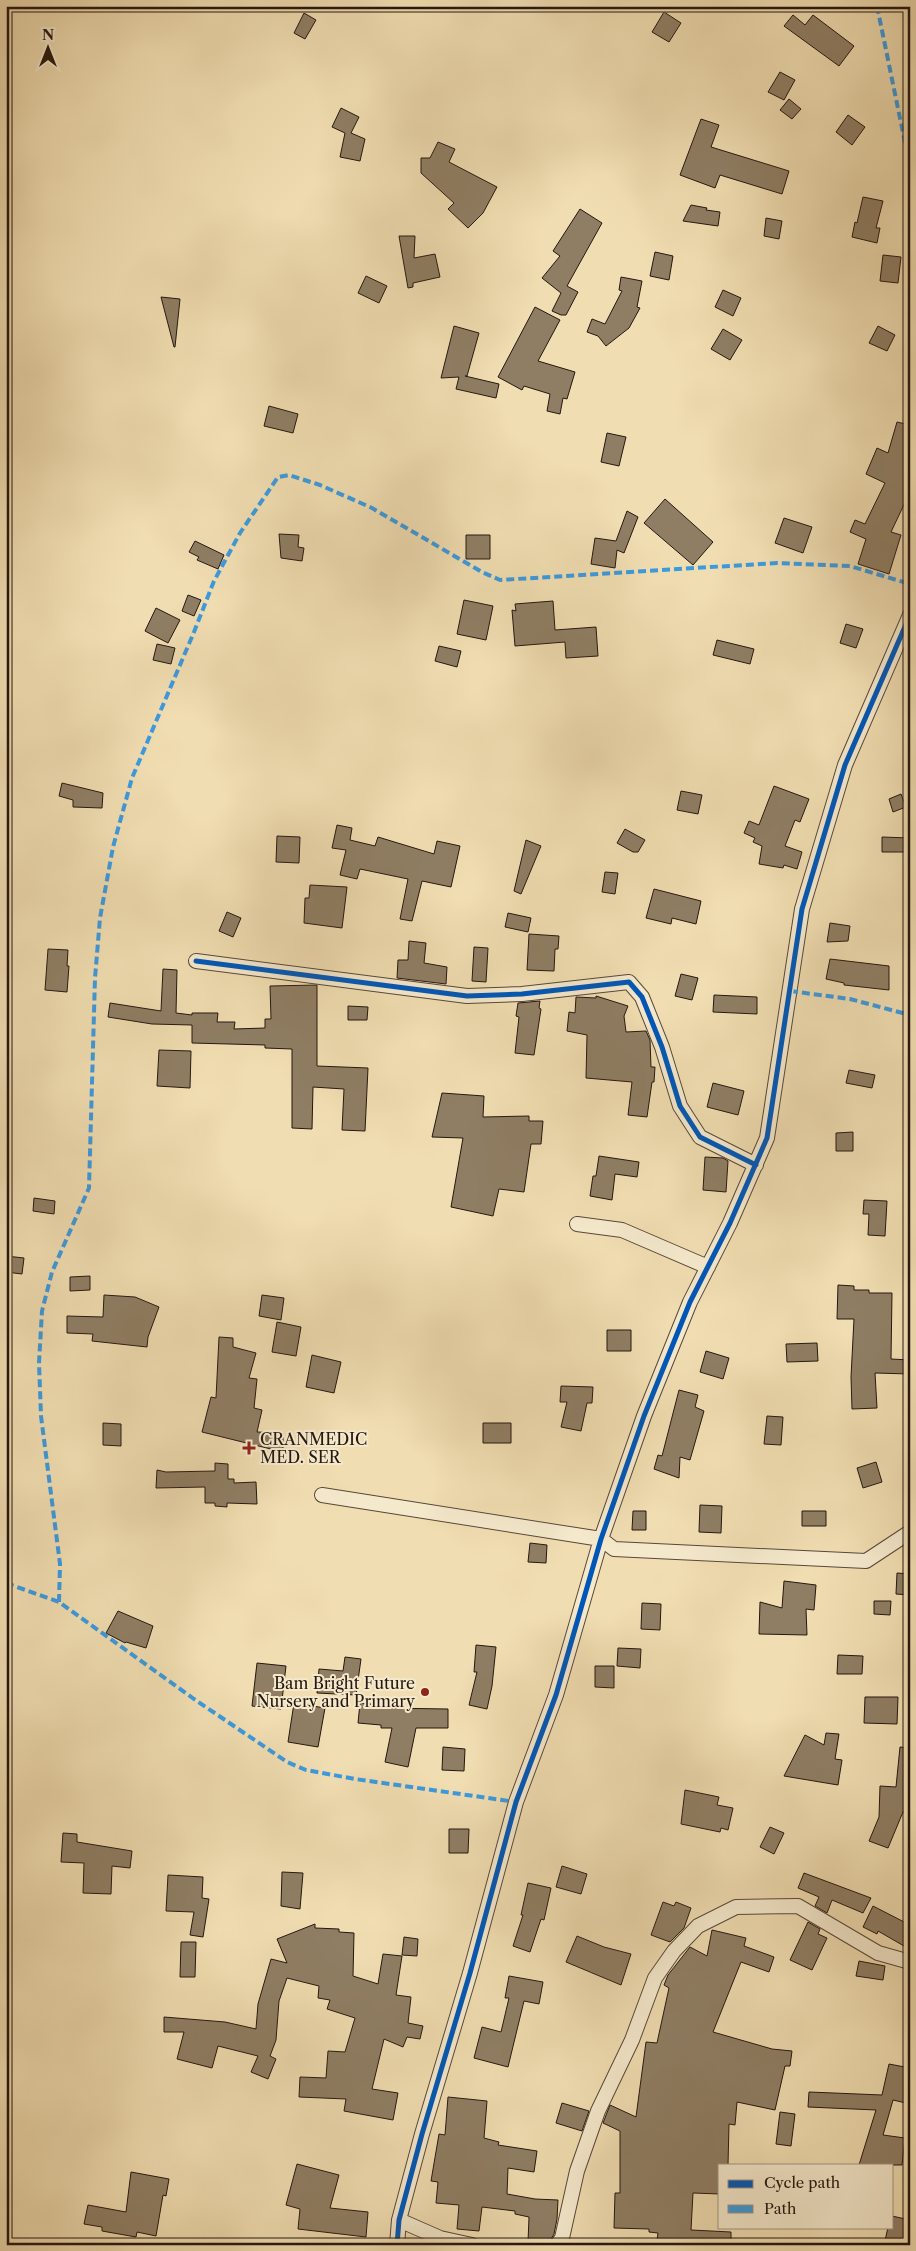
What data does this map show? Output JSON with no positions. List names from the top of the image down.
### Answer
{
  "places": {
    "health": ["CRANMEDIC MED. SER"],
    "other": ["Bam Bright Future Nursery and Primary"]
  },
  "legend": ["Cycle path", "Path"],
  "north": "top"
}
